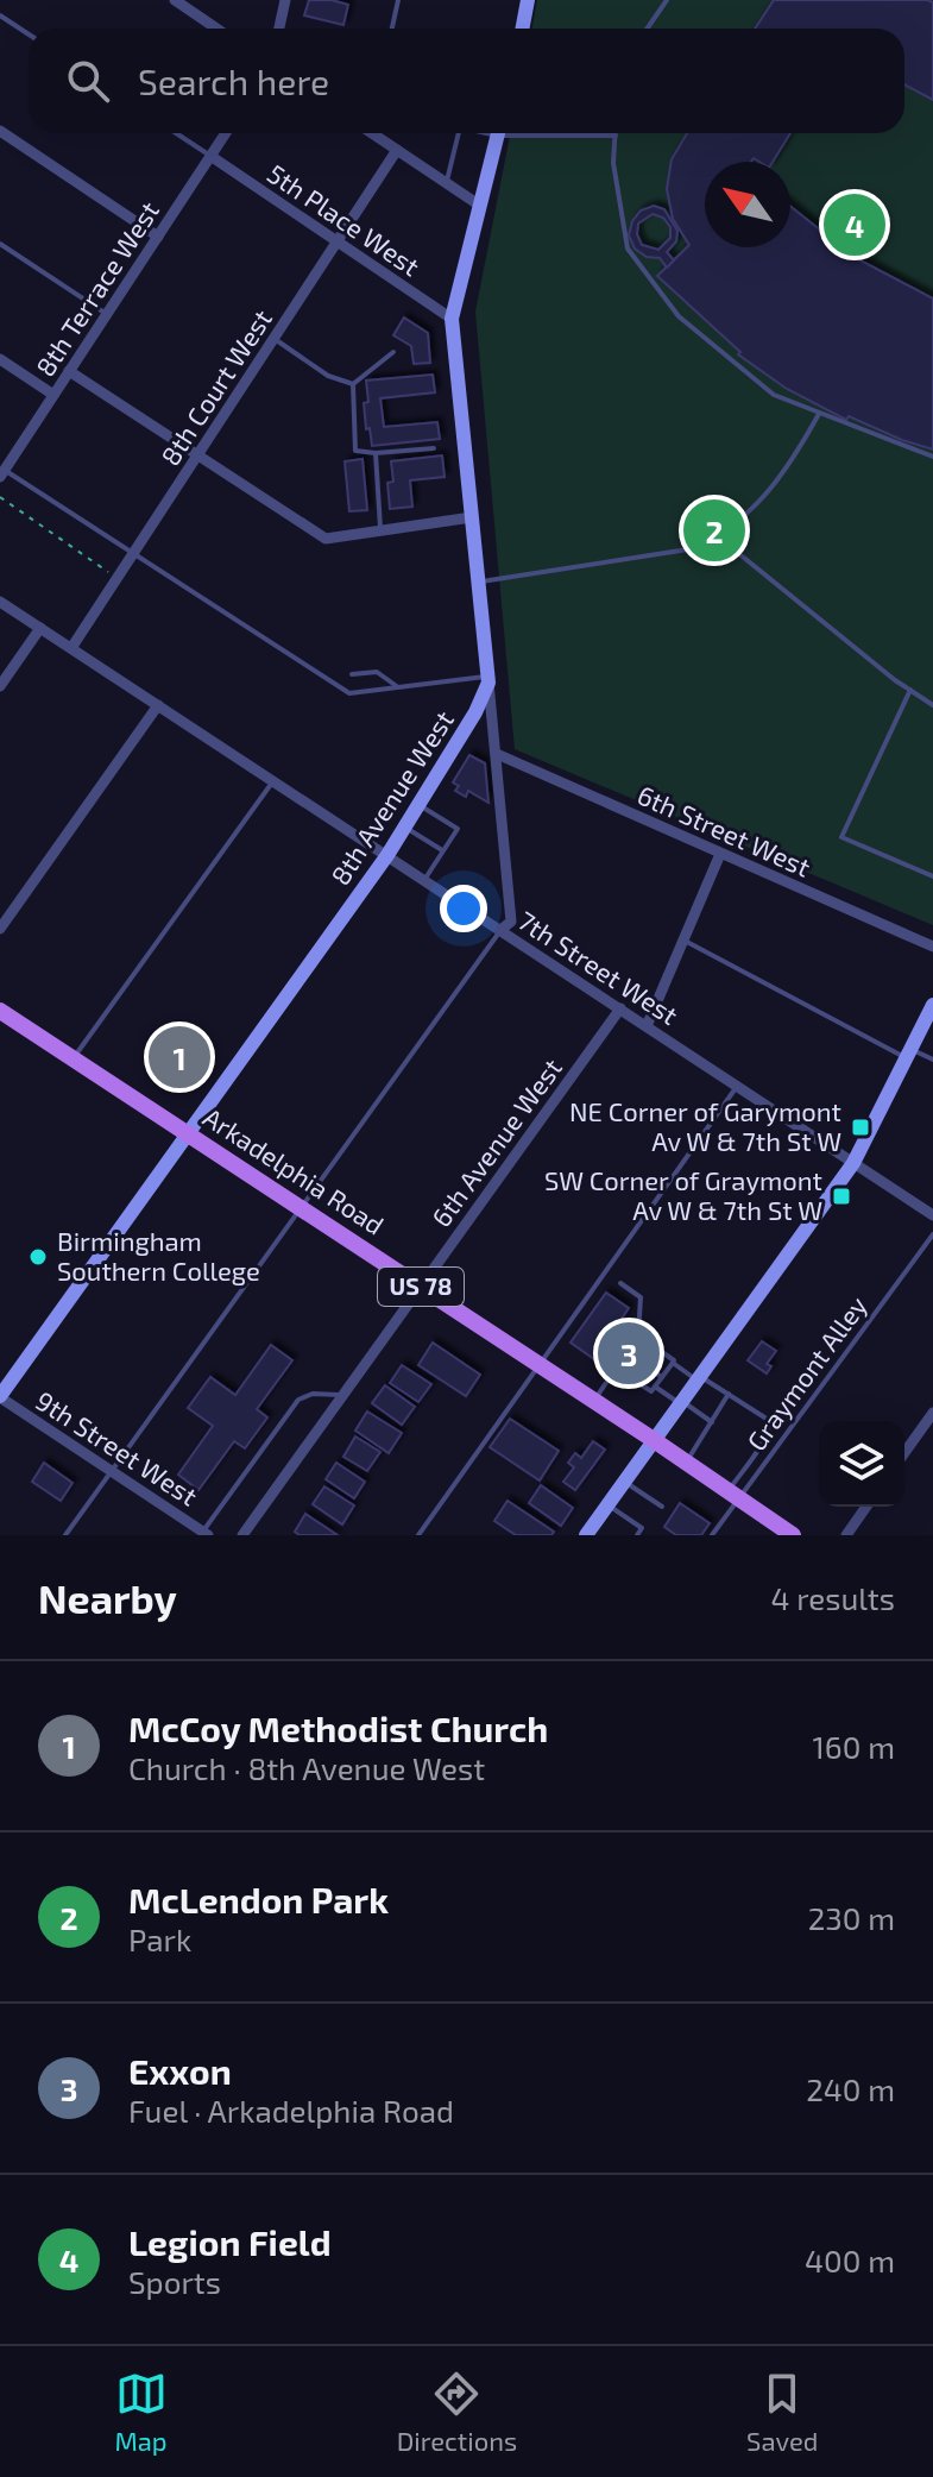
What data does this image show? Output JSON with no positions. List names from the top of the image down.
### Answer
{
  "streets": {
    "main road": ["8th Avenue West", "Arkadelphia Road", "US 78"],
    "street": [
      "5th Place West",
      "8th Terrace West",
      "8th Court West",
      "6th Street West",
      "7th Street West",
      "6th Avenue West",
      "9th Street West"
    ],
    "lane": ["Graymont Alley"]
  },
  "crossings": [
    ["5th Place West", "8th Terrace West"],
    ["5th Place West", "8th Court West"],
    ["8th Court West", "7th Street West"],
    ["8th Avenue West", "7th Street West"],
    ["8th Avenue West", "Arkadelphia Road"],
    ["8th Avenue West", "9th Street West"],
    ["7th Street West", "6th Avenue West"],
    ["6th Avenue West", "Arkadelphia Road"],
    ["Arkadelphia Road", "Graymont Alley"]
  ],
  "places": {
    "transit": ["NE Corner of Garymont Av W & 7th St W", "SW Corner of Graymont Av W & 7th St W"],
    "other": ["Birmingham Southern College"]
  },
  "north": "top left",
  "page": {
    "search": "Search here",
    "pins": [
      "4",
      "2",
      "1",
      "3"
    ],
    "heading": ["Nearby", "4 results"],
    "list": [
      {
        "mark": "1",
        "name": "McCoy Methodist Church",
        "note": "Church · 8th Avenue West",
        "value": "160 m"
      },
      {
        "mark": "2",
        "name": "McLendon Park",
        "note": "Park",
        "value": "230 m"
      },
      {
        "mark": "3",
        "name": "Exxon",
        "note": "Fuel · Arkadelphia Road",
        "value": "240 m"
      },
      {
        "mark": "4",
        "name": "Legion Field",
        "note": "Sports",
        "value": "400 m"
      }
    ],
    "nav": ["Map", "Directions", "Saved"]
  }
}
